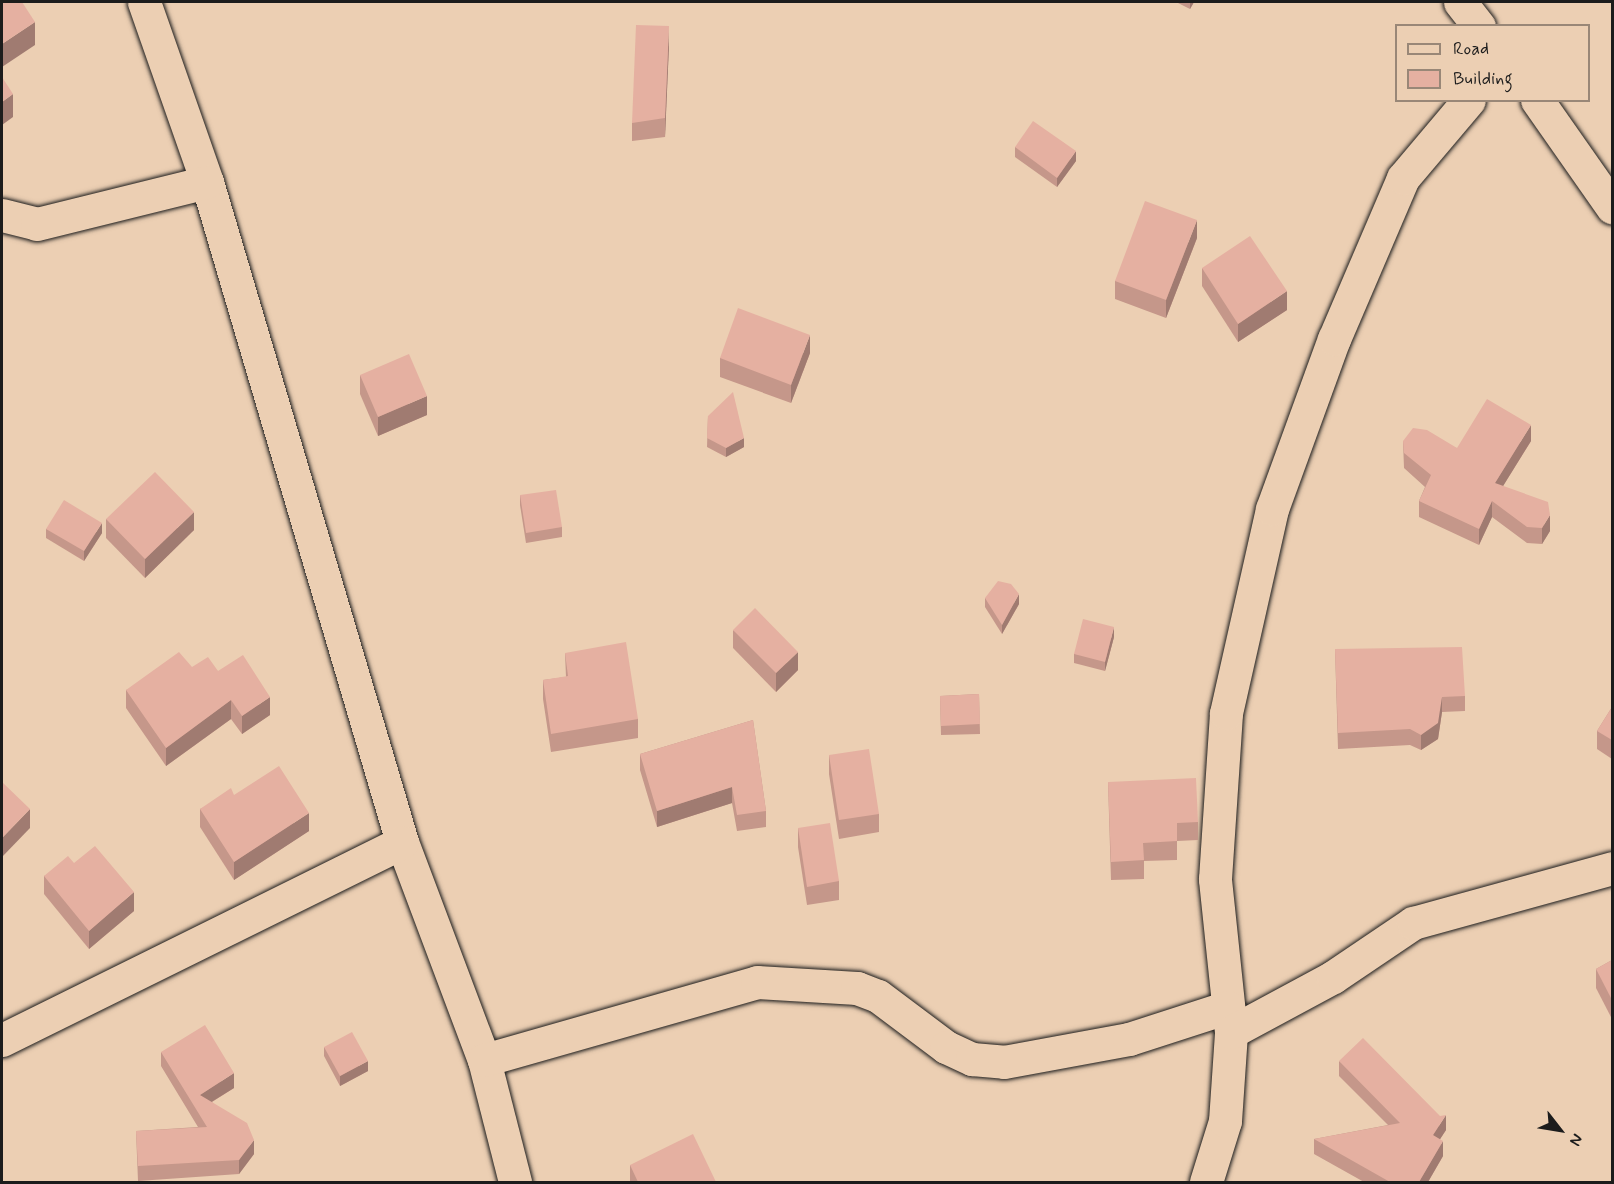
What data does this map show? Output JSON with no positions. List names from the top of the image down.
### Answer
{
  "legend": ["Road", "Building"],
  "north": "bottom right"
}
